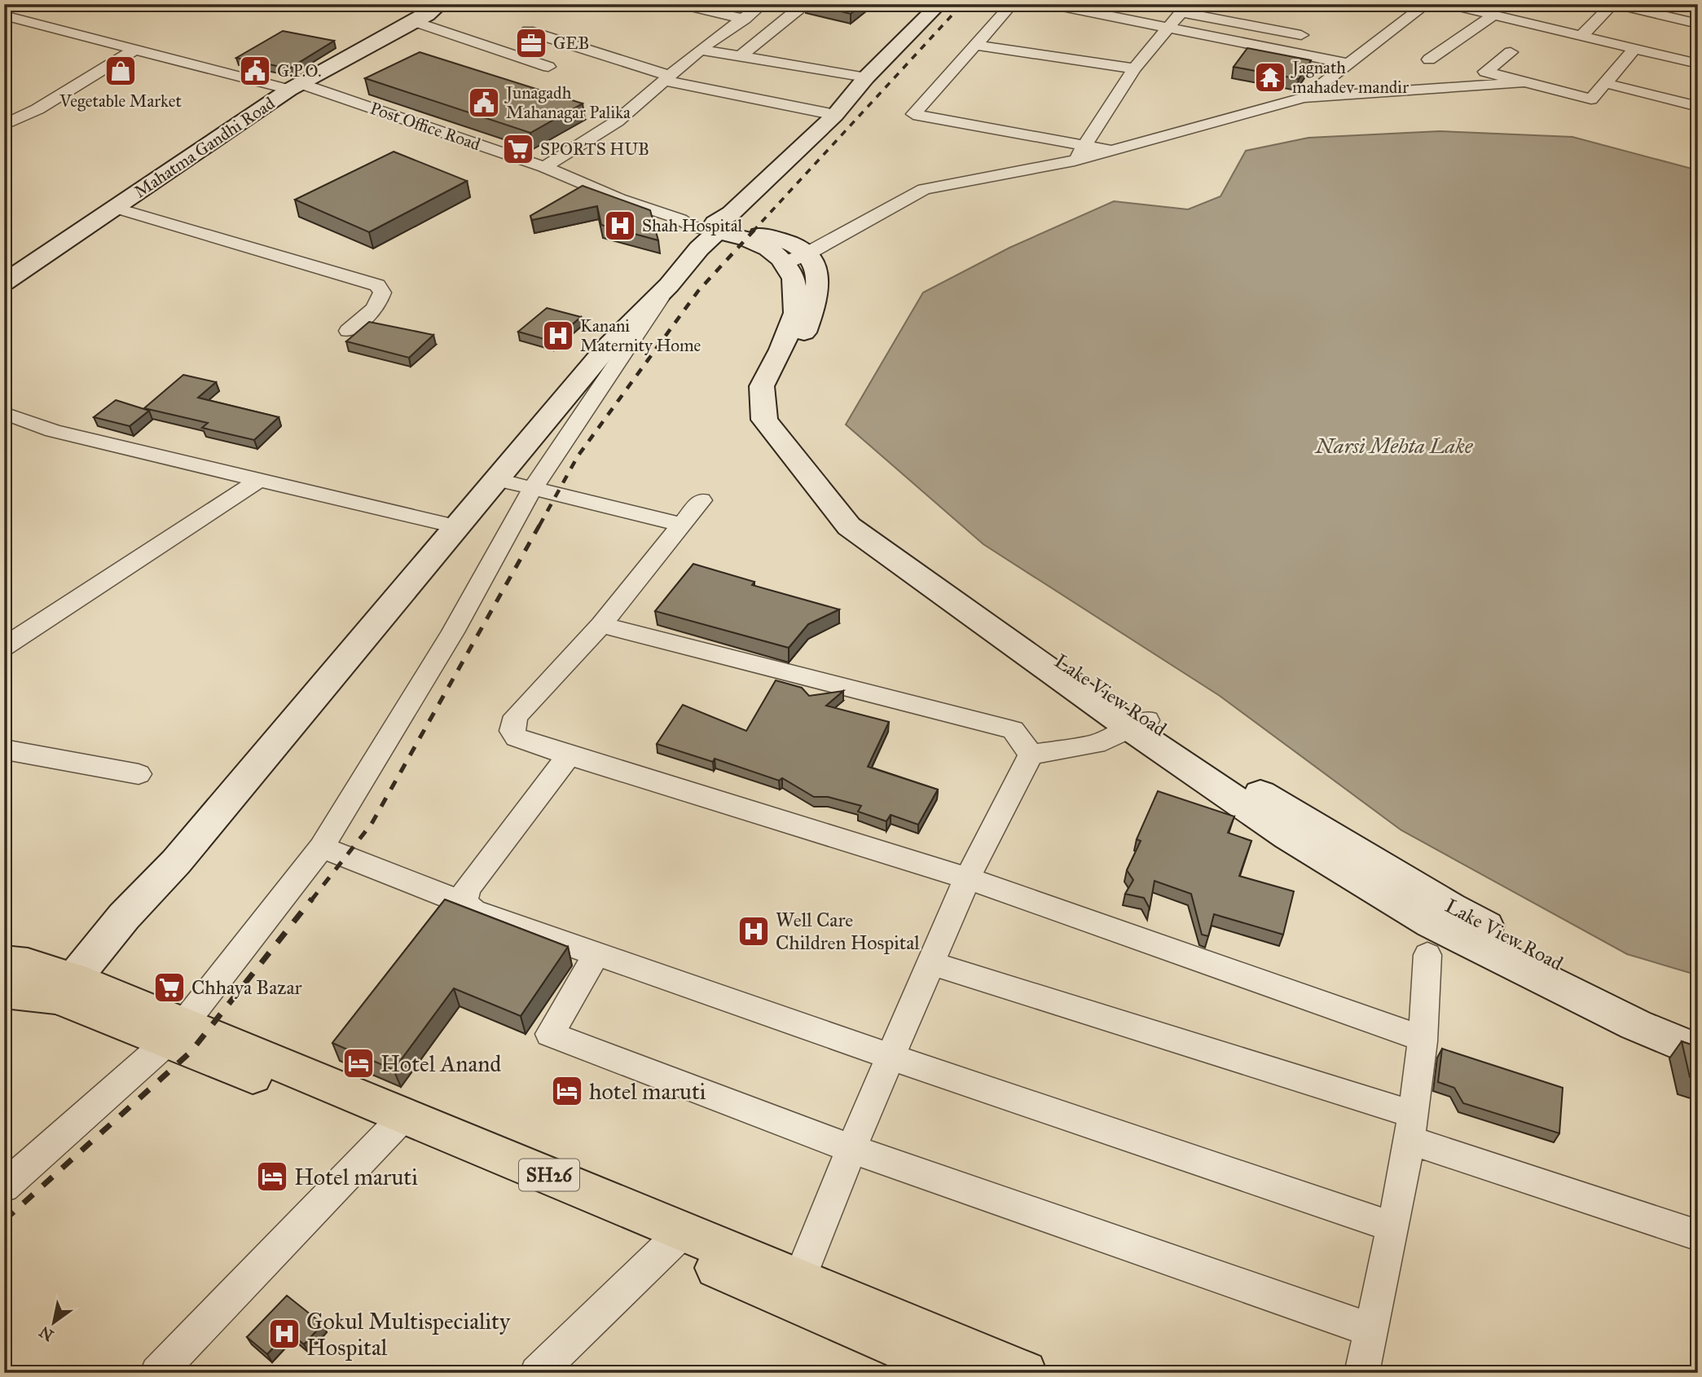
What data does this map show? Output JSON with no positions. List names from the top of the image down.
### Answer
{
  "streets": {
    "main road": ["Mahatma Gandhi Road", "Lake View Road", "SH26"],
    "street": ["Post Office Road"]
  },
  "crossings": [
    ["Post Office Road", "Mahatma Gandhi Road"]
  ],
  "water": ["Narsi Mehta Lake"],
  "places": {
    "office": ["GEB"],
    "shop": ["Vegetable Market"],
    "public building": ["G.P.O.", "Junagadh Mahanagar Palika"],
    "temple": ["Jagnath mahadev mandir"],
    "supermarket": ["SPORTS HUB", "Chhaya Bazar"],
    "hospital": [
      "Shah Hospital",
      "Kanani Maternity Home",
      "Well Care Children Hospital",
      "Gokul Multispeciality Hospital"
    ],
    "hotel": ["Hotel Anand", "hotel maruti", "Hotel maruti"]
  },
  "north": "bottom left"
}
